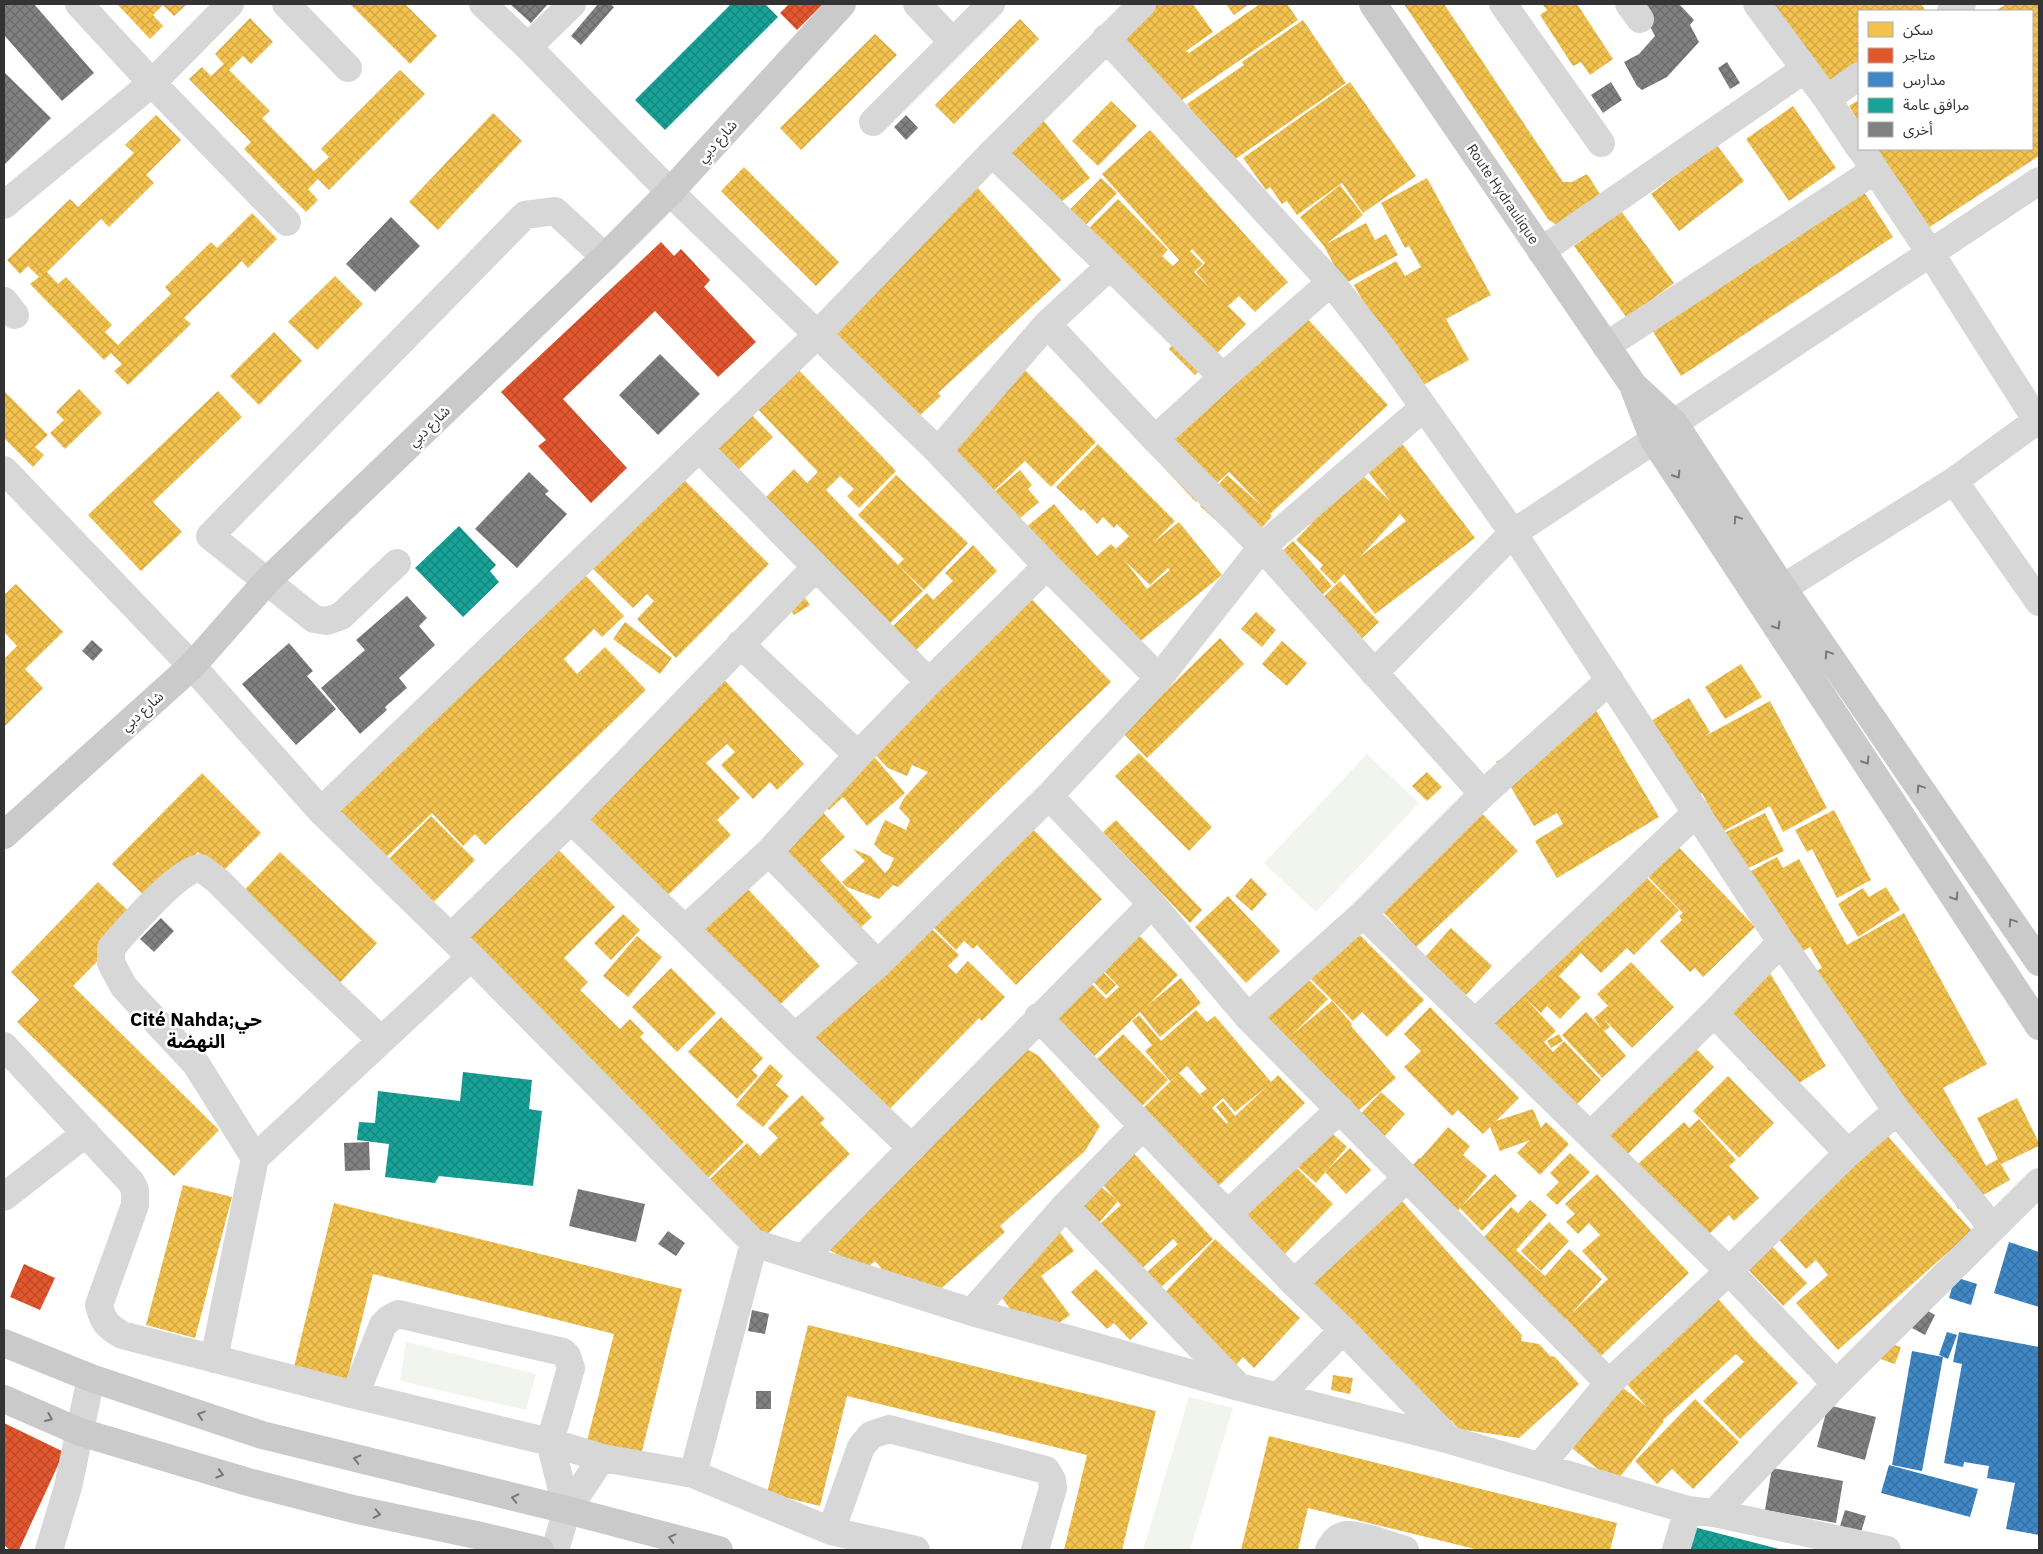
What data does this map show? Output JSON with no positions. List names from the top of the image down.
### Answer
{
  "streets": {
    "main road": ["شارع دبي", "Route Hydraulique"]
  },
  "districts": ["Cité Nahda;حي النهضة"],
  "legend": [
    "سكن",
    "متاجر",
    "مدارس",
    "مرافق عامة",
    "أخرى"
  ]
}
